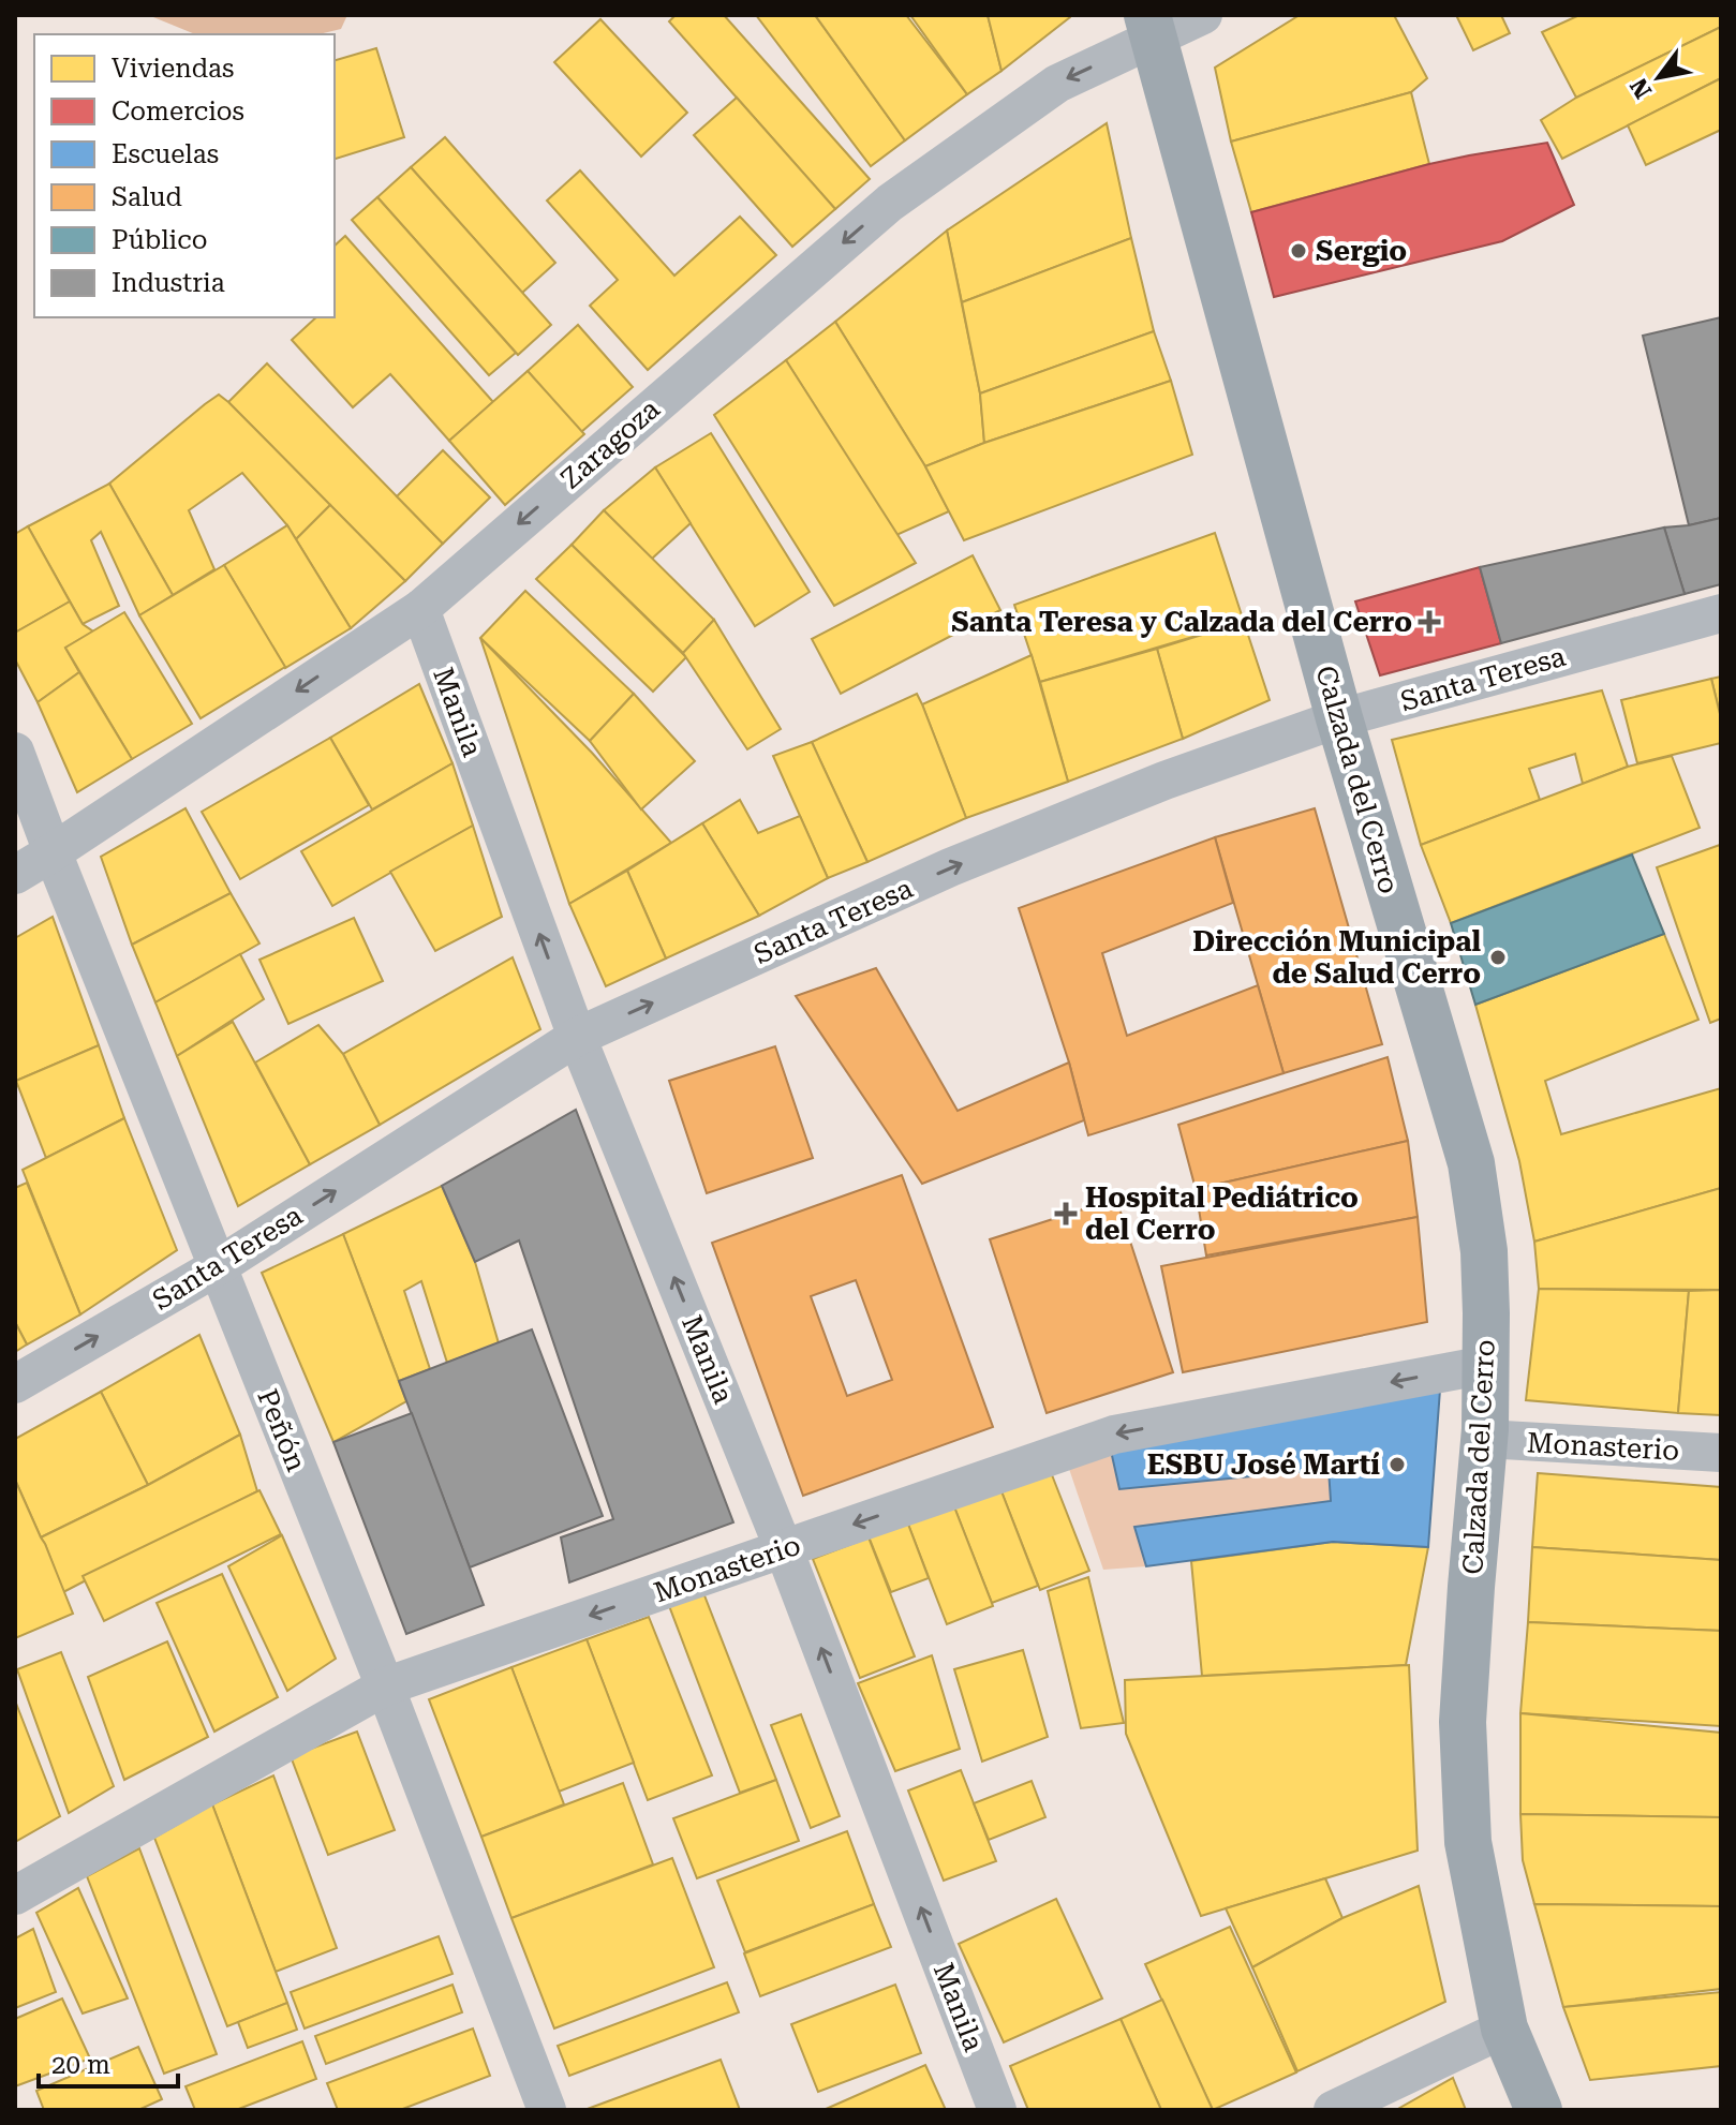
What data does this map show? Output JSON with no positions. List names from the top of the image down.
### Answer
{
  "streets": {
    "main road": ["Calzada del Cerro"],
    "street": [
      "Zaragoza",
      "Santa Teresa",
      "Manila",
      "Peñón",
      "Monasterio"
    ]
  },
  "crossings": [
    ["Zaragoza", "Manila"],
    ["Zaragoza", "Calzada del Cerro"],
    ["Zaragoza", "Peñón"],
    ["Santa Teresa", "Manila"],
    ["Santa Teresa", "Calzada del Cerro"],
    ["Santa Teresa", "Peñón"],
    ["Manila", "Monasterio"],
    ["Calzada del Cerro", "Monasterio"],
    ["Peñón", "Monasterio"]
  ],
  "one_way": [
    "Zaragoza",
    "Santa Teresa",
    "Manila",
    "Monasterio"
  ],
  "places": {
    "other": ["Sergio", "Dirección Municipal de Salud Cerro", "ESBU José Martí"],
    "health": ["Santa Teresa y Calzada del Cerro", "Hospital Pediátrico del Cerro"]
  },
  "legend": [
    "Viviendas",
    "Comercios",
    "Escuelas",
    "Salud",
    "Público",
    "Industria"
  ],
  "scale_bar": "20 m",
  "north": "bottom left"
}
